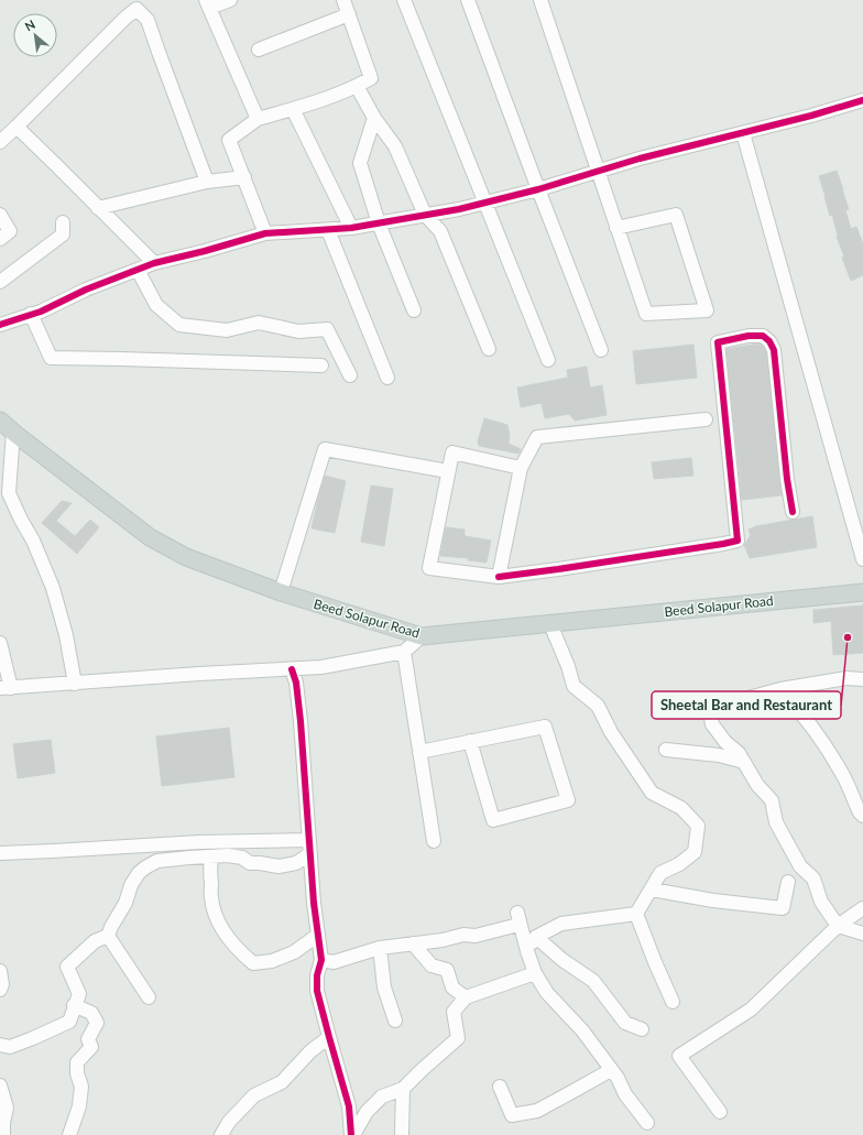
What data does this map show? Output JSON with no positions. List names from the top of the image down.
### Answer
{
  "streets": {
    "main road": ["Beed Solapur Road"]
  },
  "places": ["Sheetal Bar and Restaurant"],
  "north": "top left"
}
